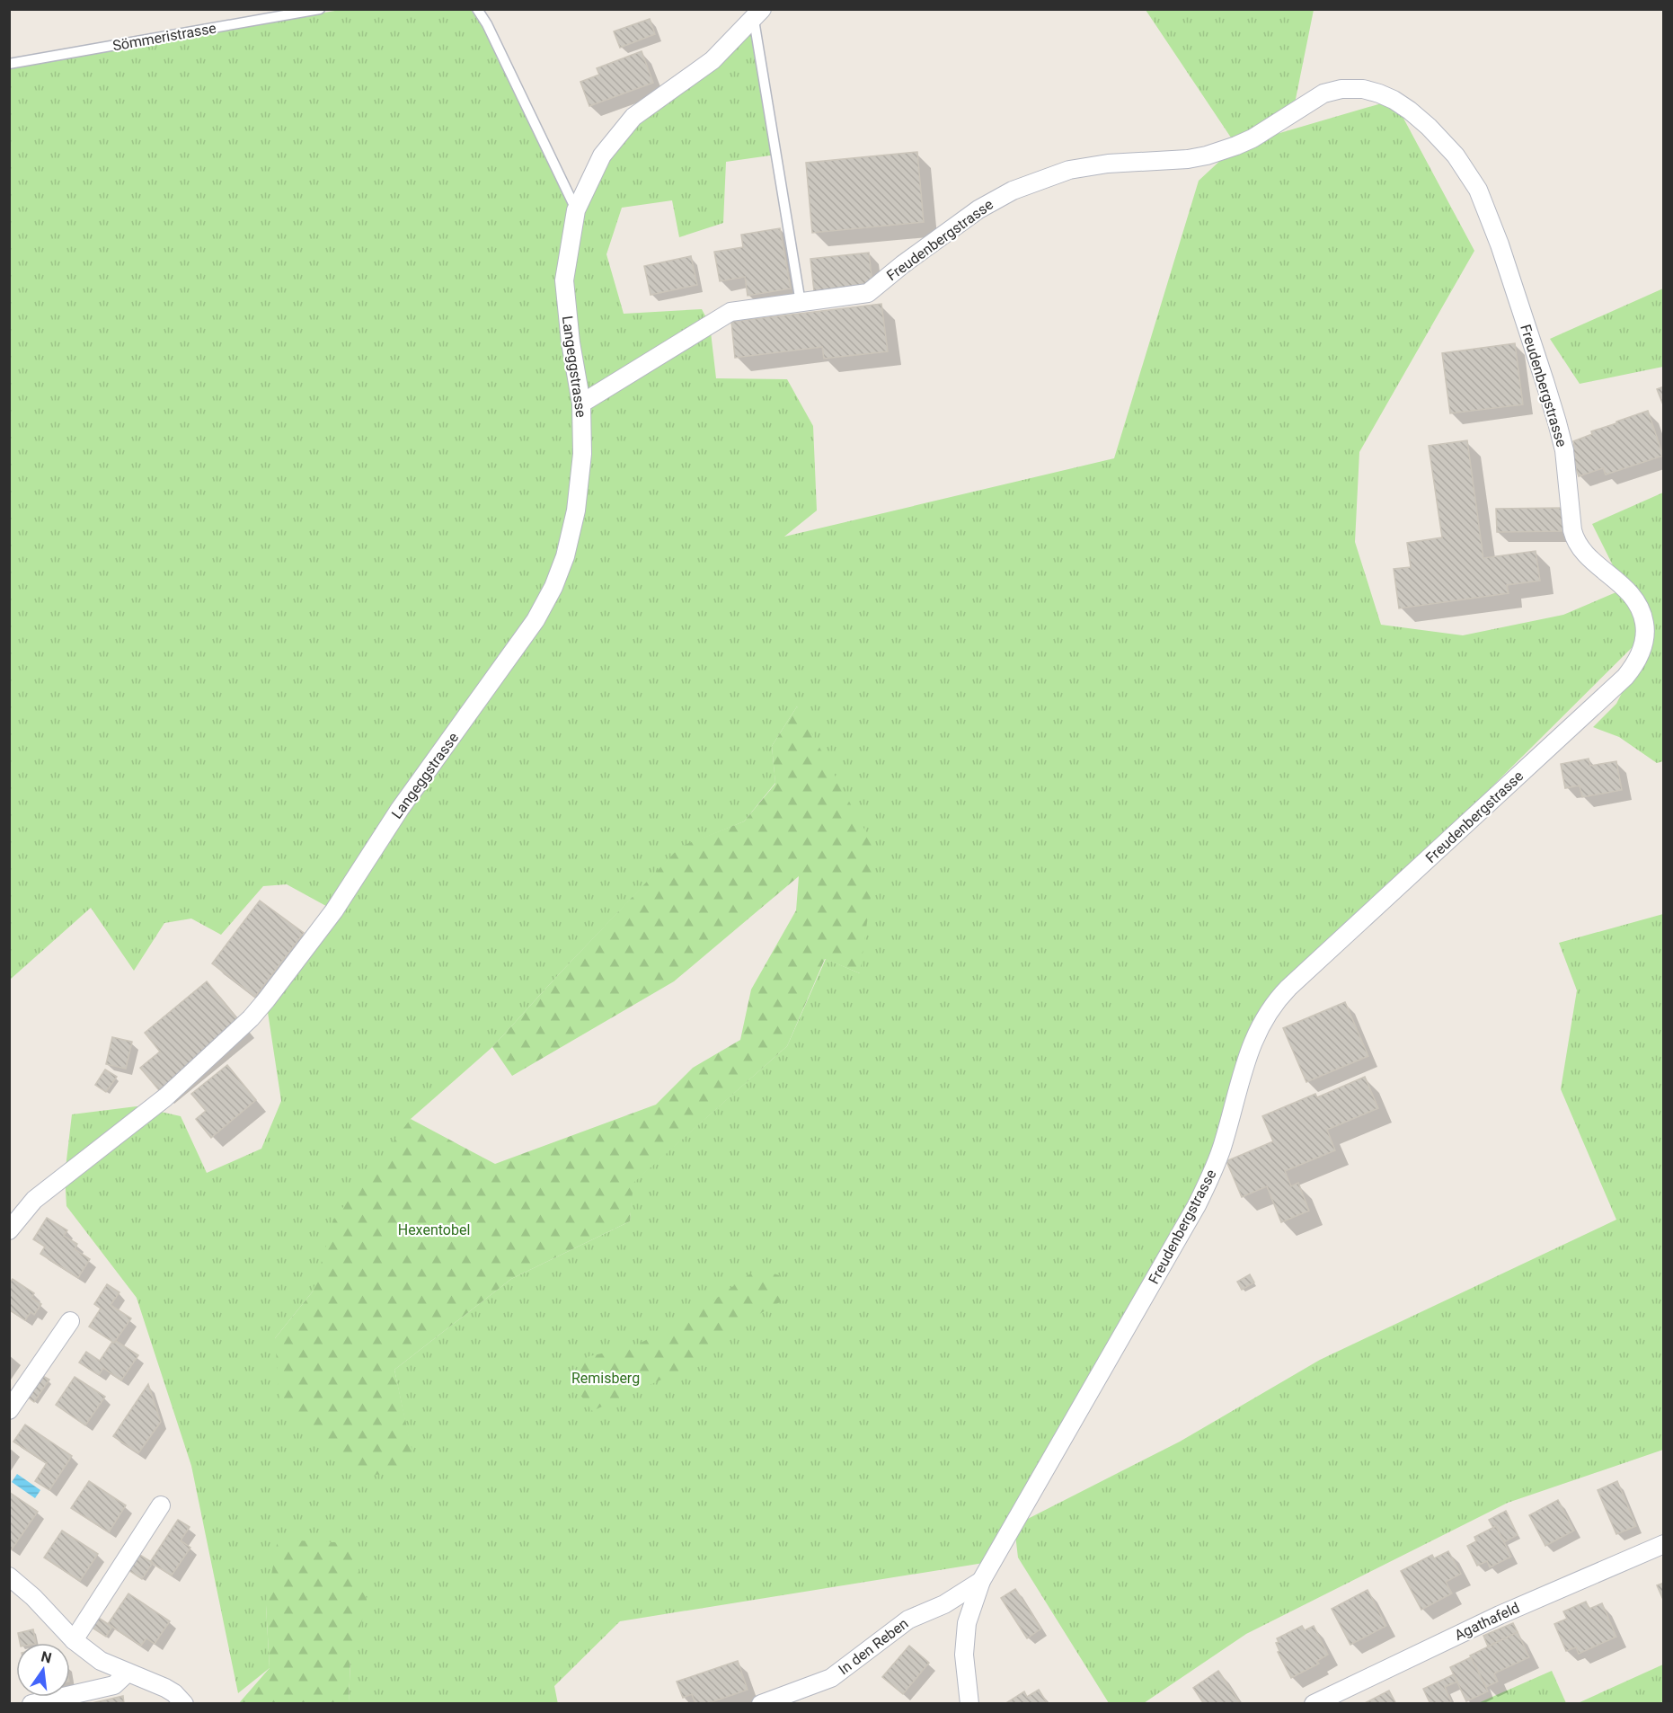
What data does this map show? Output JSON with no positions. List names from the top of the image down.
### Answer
{
  "streets": {
    "street": [
      "Freudenbergstrasse",
      "Langeggstrasse",
      "Agathafeld",
      "In den Reben"
    ],
    "lane": ["Sömmeristrasse"]
  },
  "crossings": [
    ["Freudenbergstrasse", "Langeggstrasse"],
    ["Freudenbergstrasse", "In den Reben"]
  ],
  "parks": ["Hexentobel", "Remisberg"],
  "north": "top"
}
